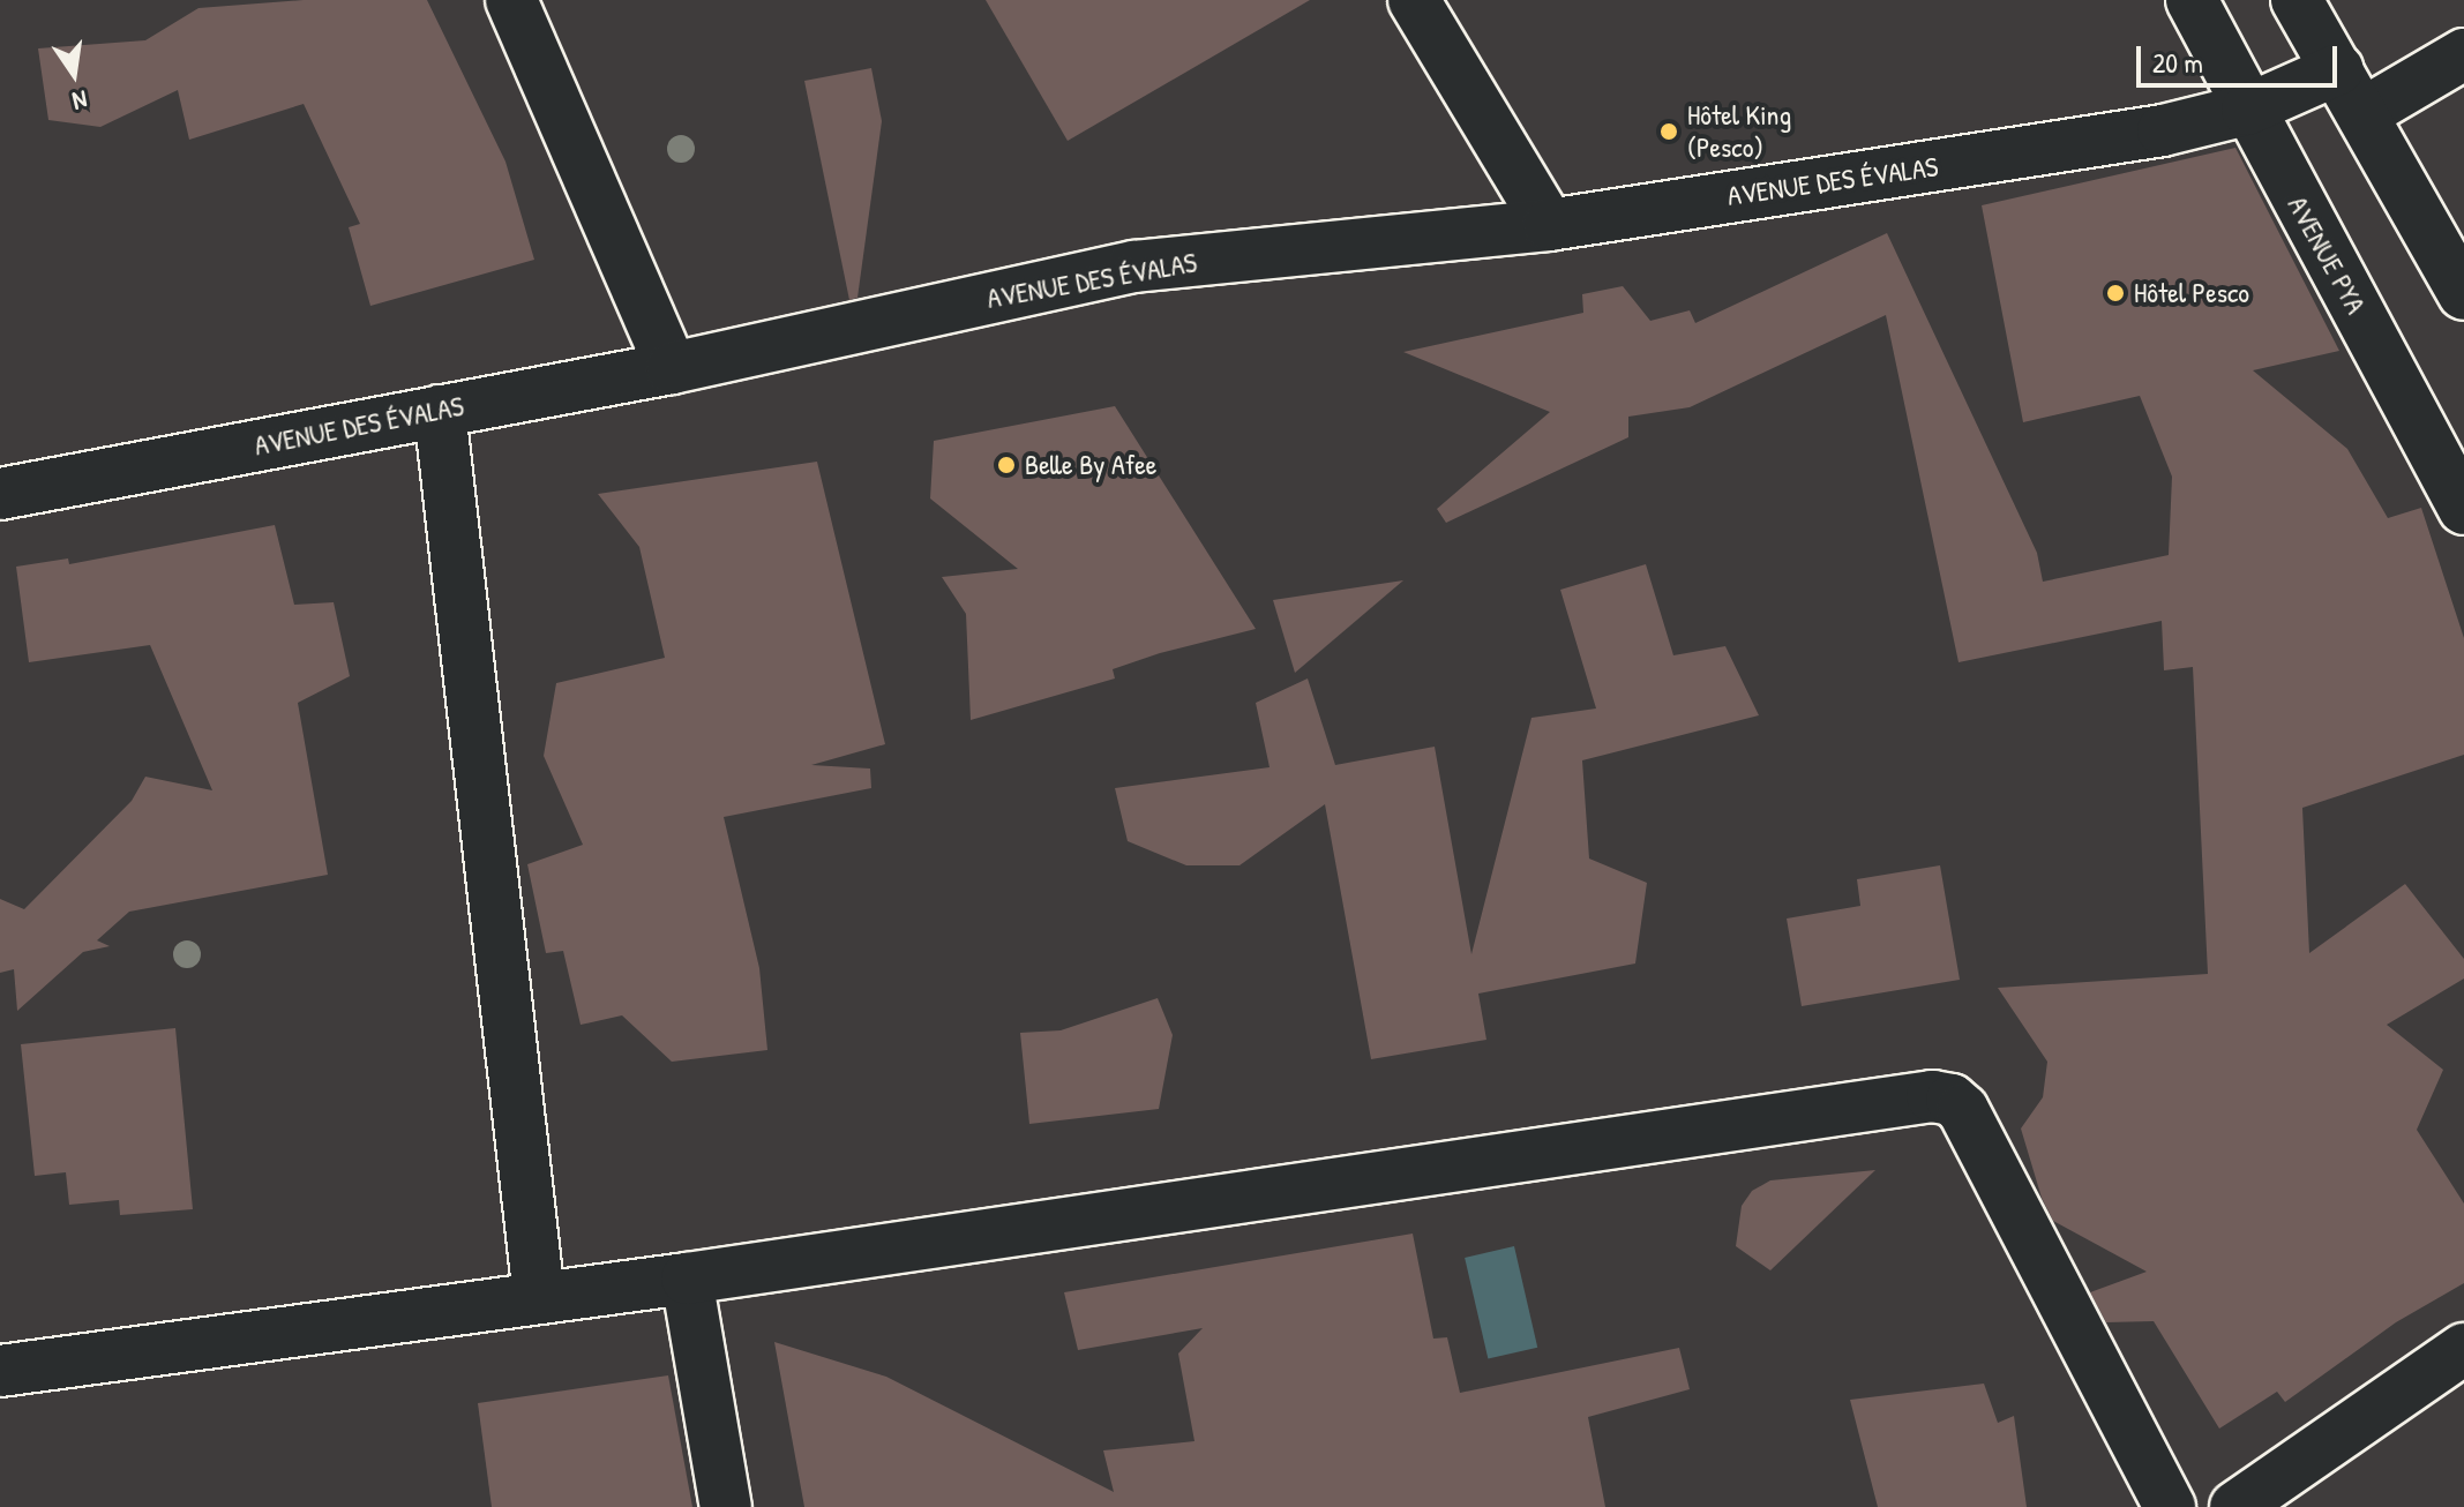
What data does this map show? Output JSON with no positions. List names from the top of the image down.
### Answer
{
  "streets": {
    "street": ["AVENUE DES ÉVALAS", "AVENUE PYA"]
  },
  "crossings": [
    ["AVENUE DES ÉVALAS", "AVENUE PYA"]
  ],
  "places": ["Hôtel King (Pesco)", "Hôtel Pesco", "Belle By Afee"],
  "scale_bar": "20 m",
  "north": "bottom"
}
